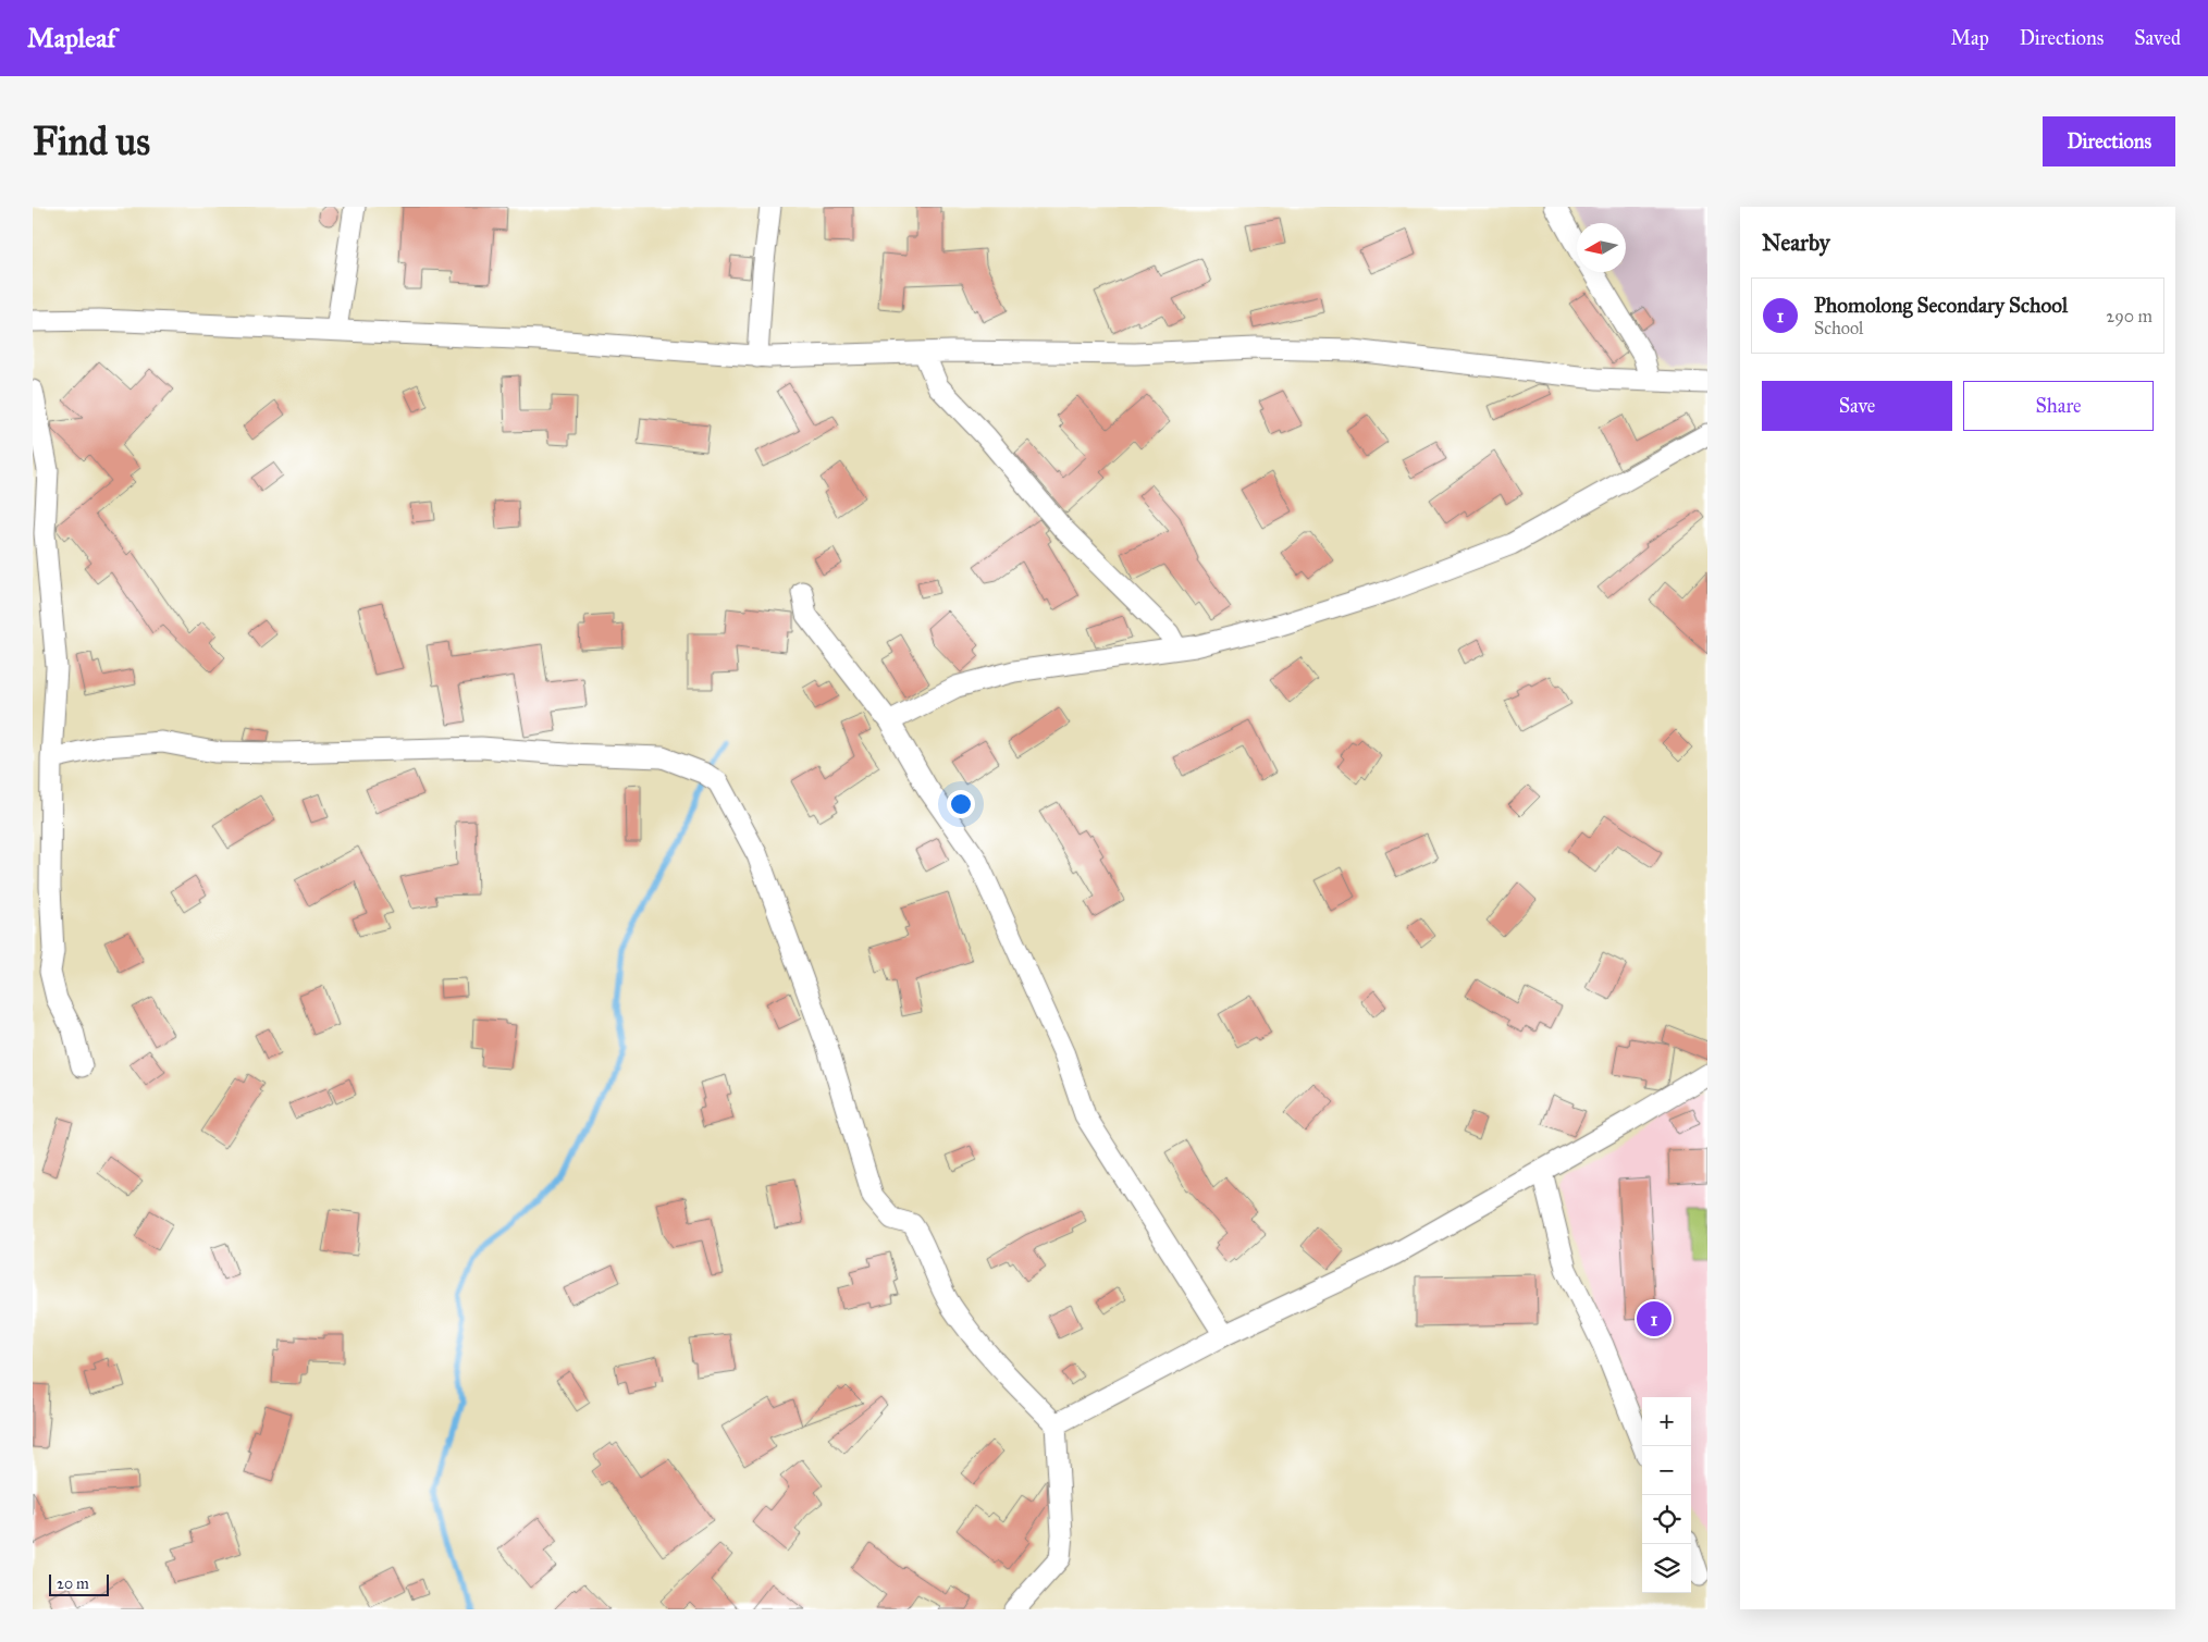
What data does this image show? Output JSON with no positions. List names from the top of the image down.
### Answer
{
  "scale_bar": "20 m",
  "north": "left",
  "page": {
    "header": "Mapleaf",
    "nav": ["Map", "Directions", "Saved"],
    "buttons": [
      "Directions",
      ["Save", "Share"]
    ],
    "title": "Find us",
    "heading": "Nearby",
    "list": [
      {
        "mark": "1",
        "name": "Phomolong Secondary School",
        "note": "School",
        "value": "290 m"
      }
    ],
    "pins": "1",
    "map_buttons": ["+", "−"],
    "scale": "20 m"
  }
}
